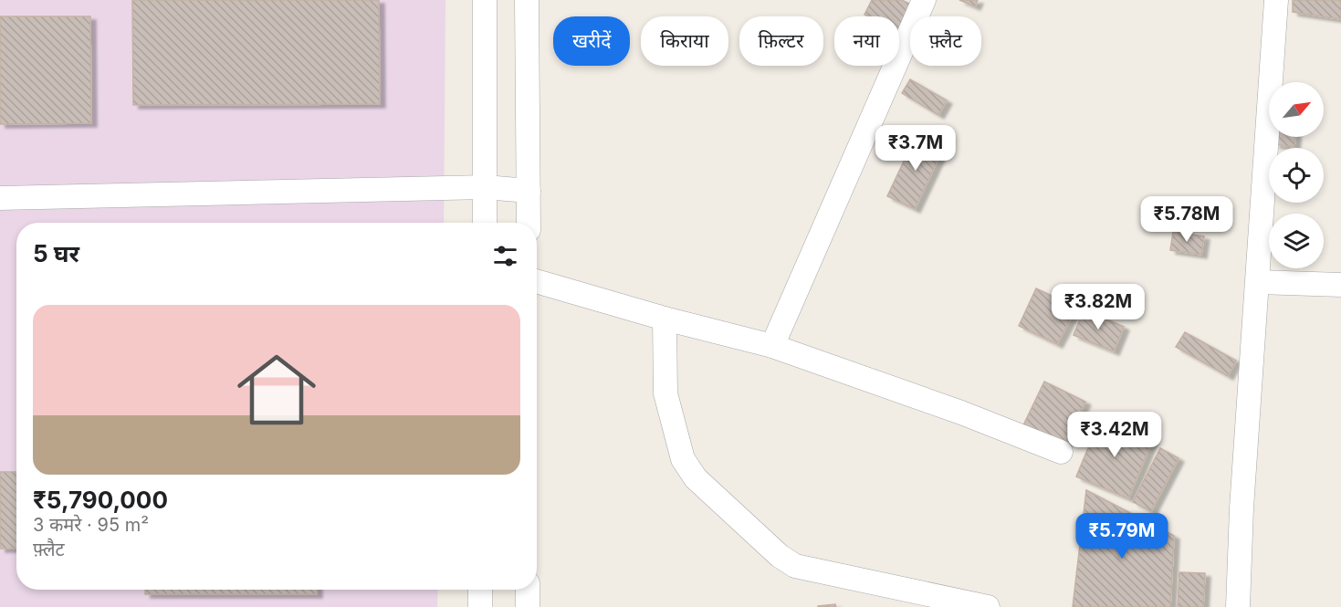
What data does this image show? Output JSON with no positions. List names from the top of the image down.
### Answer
{
  "north": "top right",
  "page": {
    "chip": [
      "खरीदें",
      "किराया",
      "फ़िल्टर",
      "नया",
      "फ़्लैट"
    ],
    "price": [
      "₹3.7M",
      "₹5.78M",
      "₹3.82M",
      "₹3.42M",
      "₹5.79M"
    ],
    "heading": "5 घर",
    "list": [
      {
        "name": "₹5,790,000",
        "note": "3 कमरे · 95 m² · फ़्लैट"
      }
    ]
  }
}
